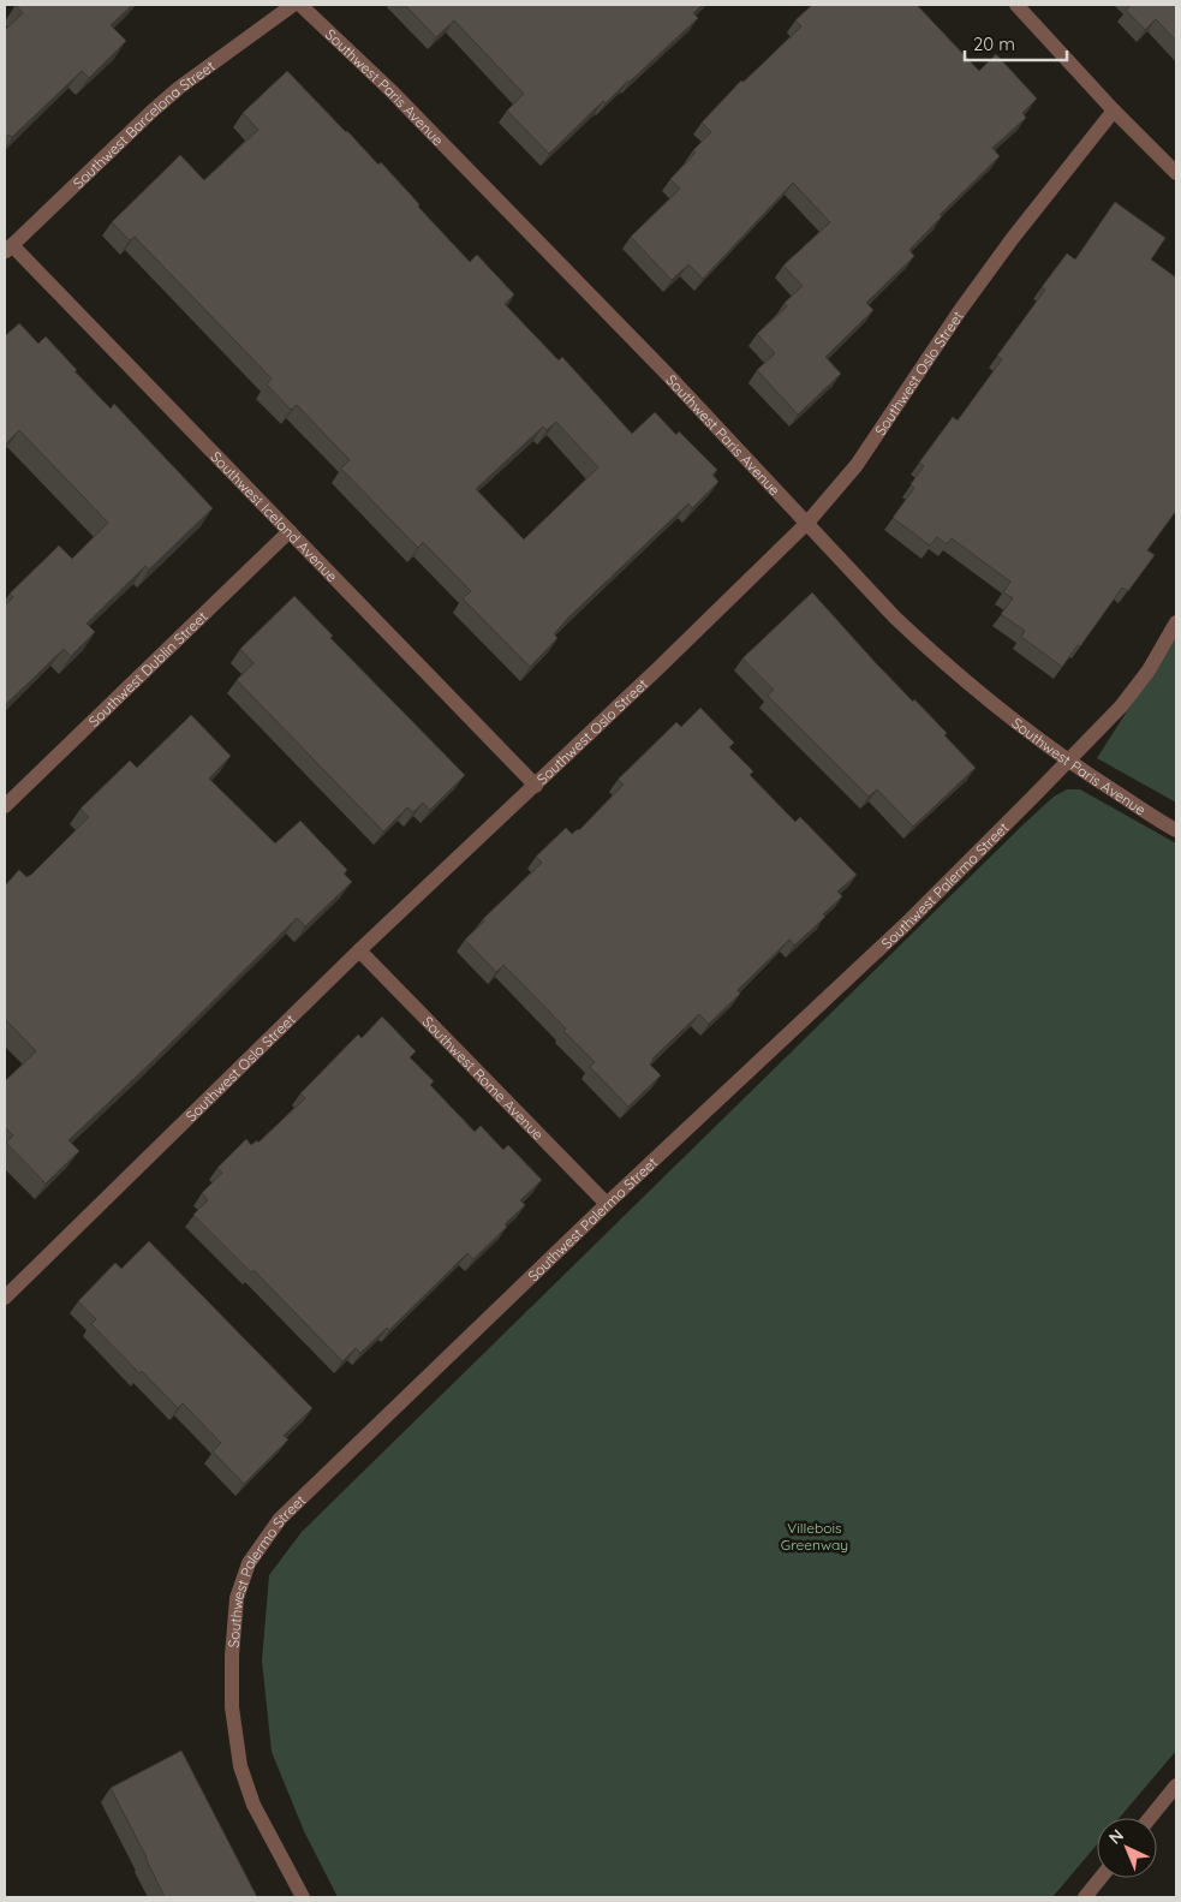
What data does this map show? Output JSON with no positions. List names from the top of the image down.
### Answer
{
  "streets": {
    "street": [
      "Southwest Paris Avenue",
      "Southwest Barcelona Street",
      "Southwest Oslo Street",
      "Southwest Iceland Avenue",
      "Southwest Dublin Street",
      "Southwest Palermo Street",
      "Southwest Rome Avenue"
    ]
  },
  "crossings": [
    ["Southwest Paris Avenue", "Southwest Oslo Street"],
    ["Southwest Paris Avenue", "Southwest Palermo Street"],
    ["Southwest Barcelona Street", "Southwest Iceland Avenue"],
    ["Southwest Oslo Street", "Southwest Iceland Avenue"],
    ["Southwest Oslo Street", "Southwest Rome Avenue"],
    ["Southwest Iceland Avenue", "Southwest Dublin Street"],
    ["Southwest Palermo Street", "Southwest Rome Avenue"]
  ],
  "parks": ["Villebois Greenway"],
  "scale_bar": "20 m",
  "north": "top left"
}
